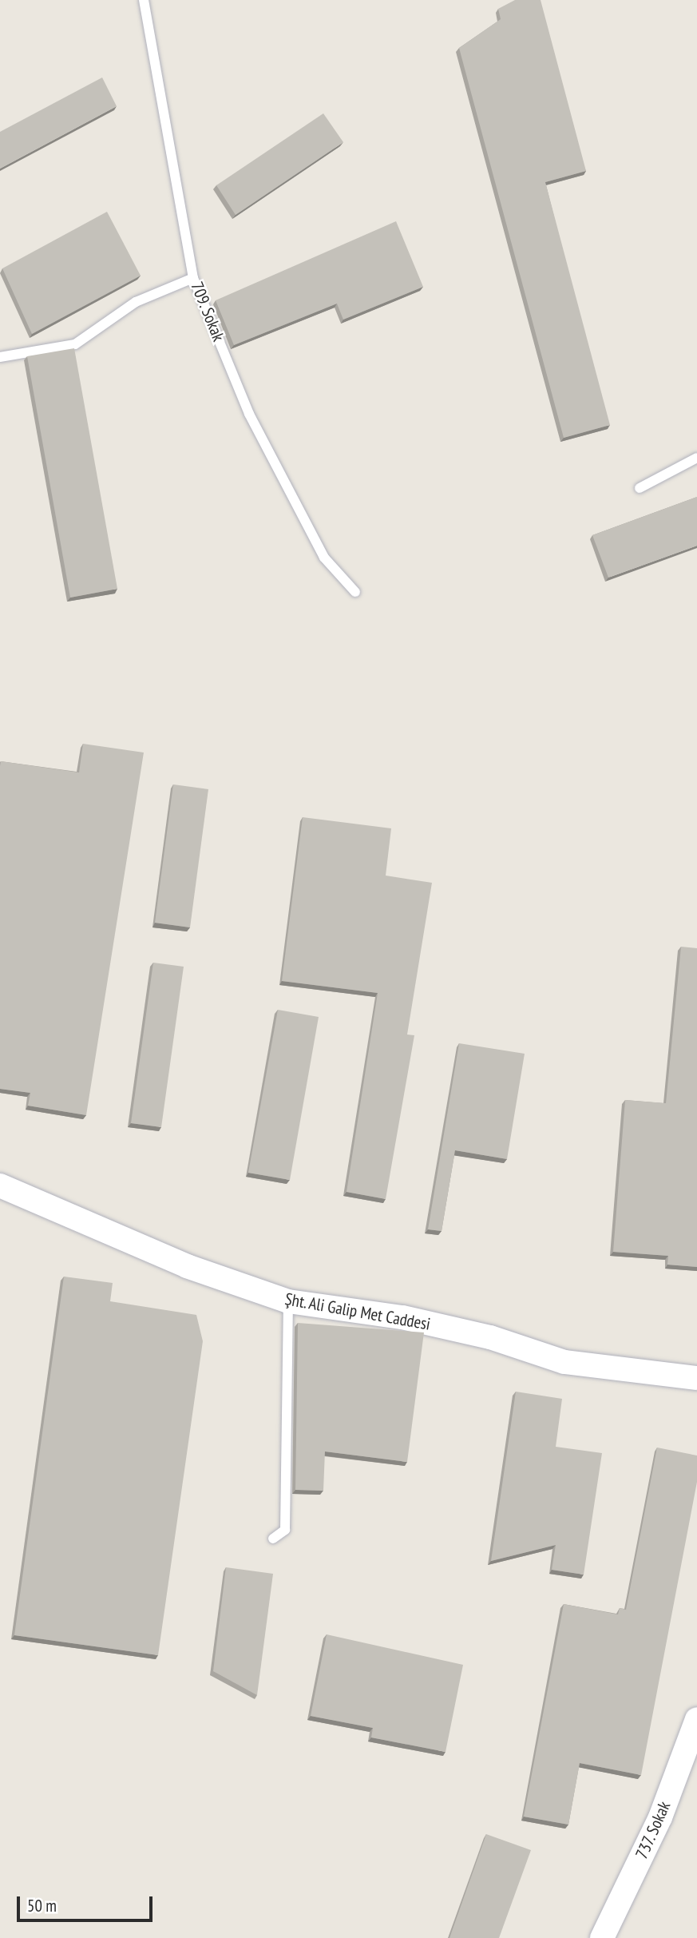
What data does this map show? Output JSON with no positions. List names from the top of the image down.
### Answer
{
  "streets": {
    "street": ["Şht. Ali Galip Met Caddesi", "737. Sokak"],
    "lane": ["709. Sokak"]
  },
  "scale_bar": "50 m"
}
